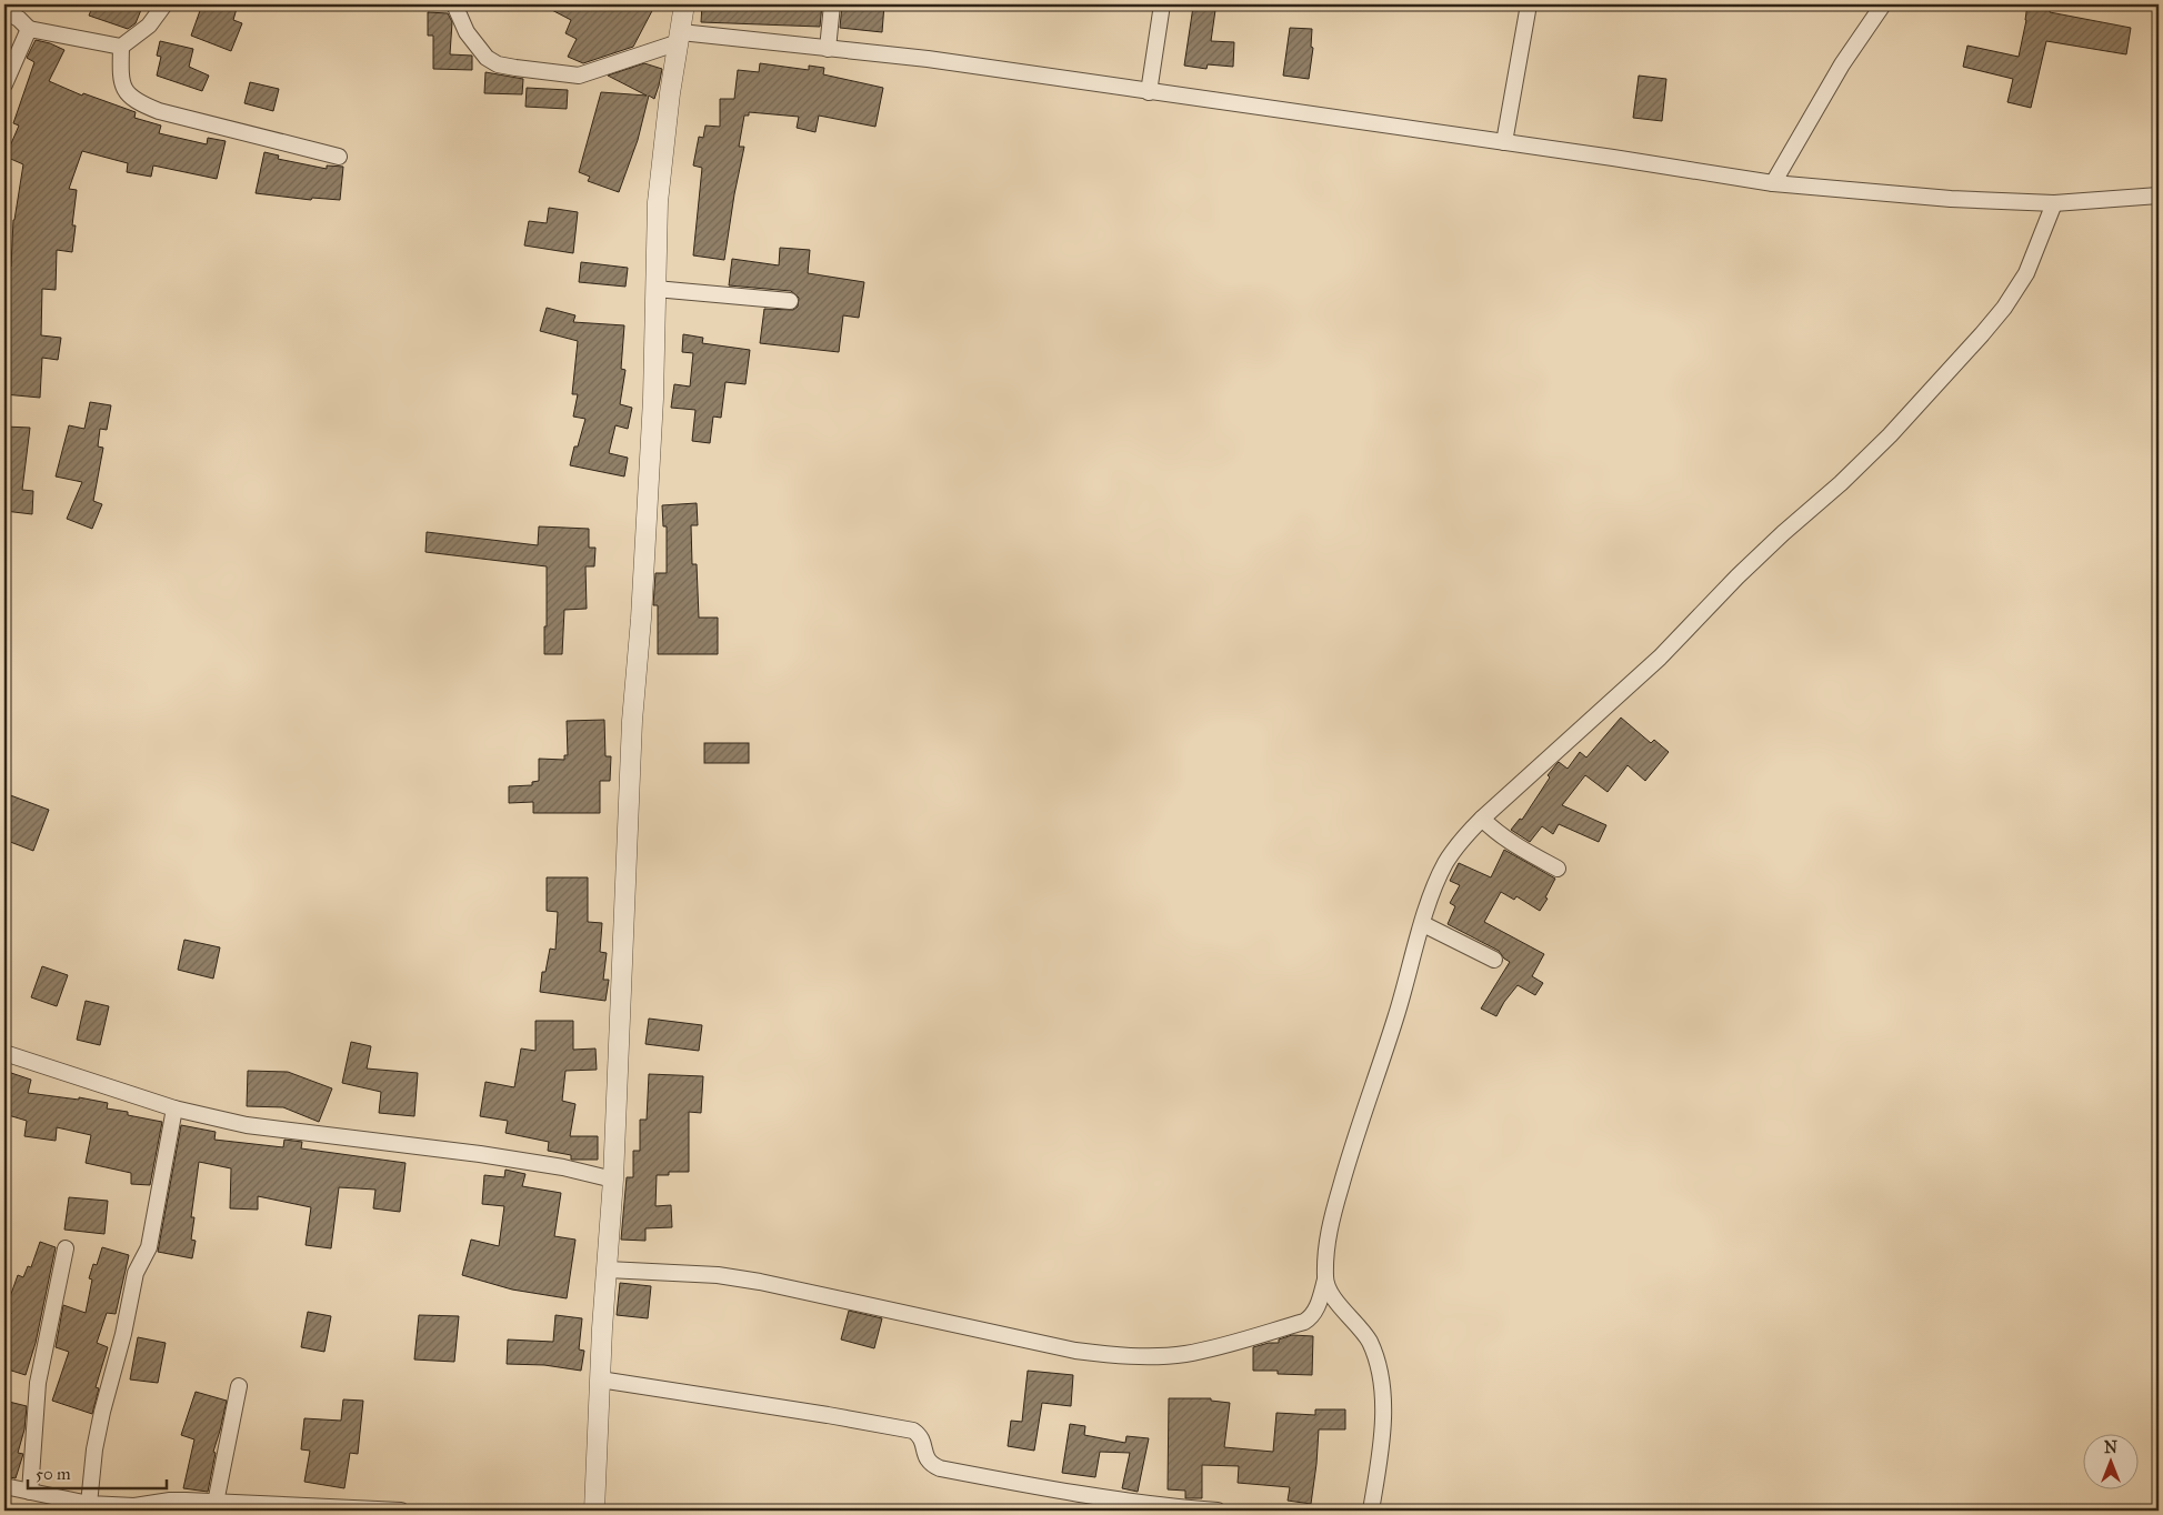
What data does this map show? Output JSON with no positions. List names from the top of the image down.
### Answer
{
  "scale_bar": "50 m",
  "north": "top"
}
